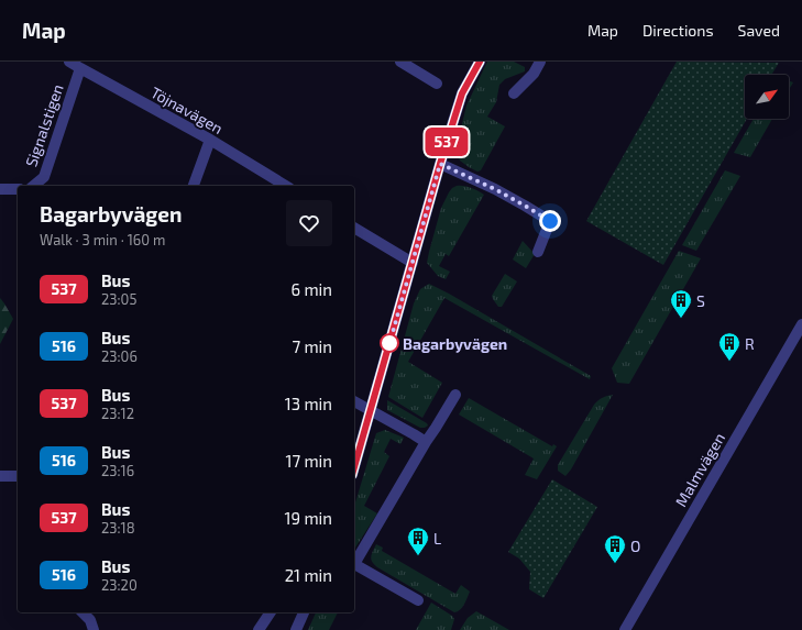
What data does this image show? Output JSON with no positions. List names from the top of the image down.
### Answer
{
  "streets": {
    "street": ["Töjnavägen", "Signalstigen", "Malmvägen"]
  },
  "crossings": [
    ["Töjnavägen", "Signalstigen"]
  ],
  "places": {
    "building": [
      "S",
      "R",
      "L",
      "O"
    ],
    "other": ["Bagarbyvägen"]
  },
  "lines": ["bus line 537"],
  "north": "top right",
  "page": {
    "header": "Map",
    "nav": ["Map", "Directions", "Saved"],
    "on_map": "537",
    "heading": ["Bagarbyvägen", "Walk · 3 min · 160 m"],
    "list": [
      {
        "mark": "537",
        "name": "Bus",
        "note": "23:05",
        "value": "6 min"
      },
      {
        "mark": "516",
        "name": "Bus",
        "note": "23:06",
        "value": "7 min"
      },
      {
        "mark": "537",
        "name": "Bus",
        "note": "23:12",
        "value": "13 min"
      },
      {
        "mark": "516",
        "name": "Bus",
        "note": "23:16",
        "value": "17 min"
      },
      {
        "mark": "537",
        "name": "Bus",
        "note": "23:18",
        "value": "19 min"
      },
      {
        "mark": "516",
        "name": "Bus",
        "note": "23:20",
        "value": "21 min"
      }
    ]
  }
}
